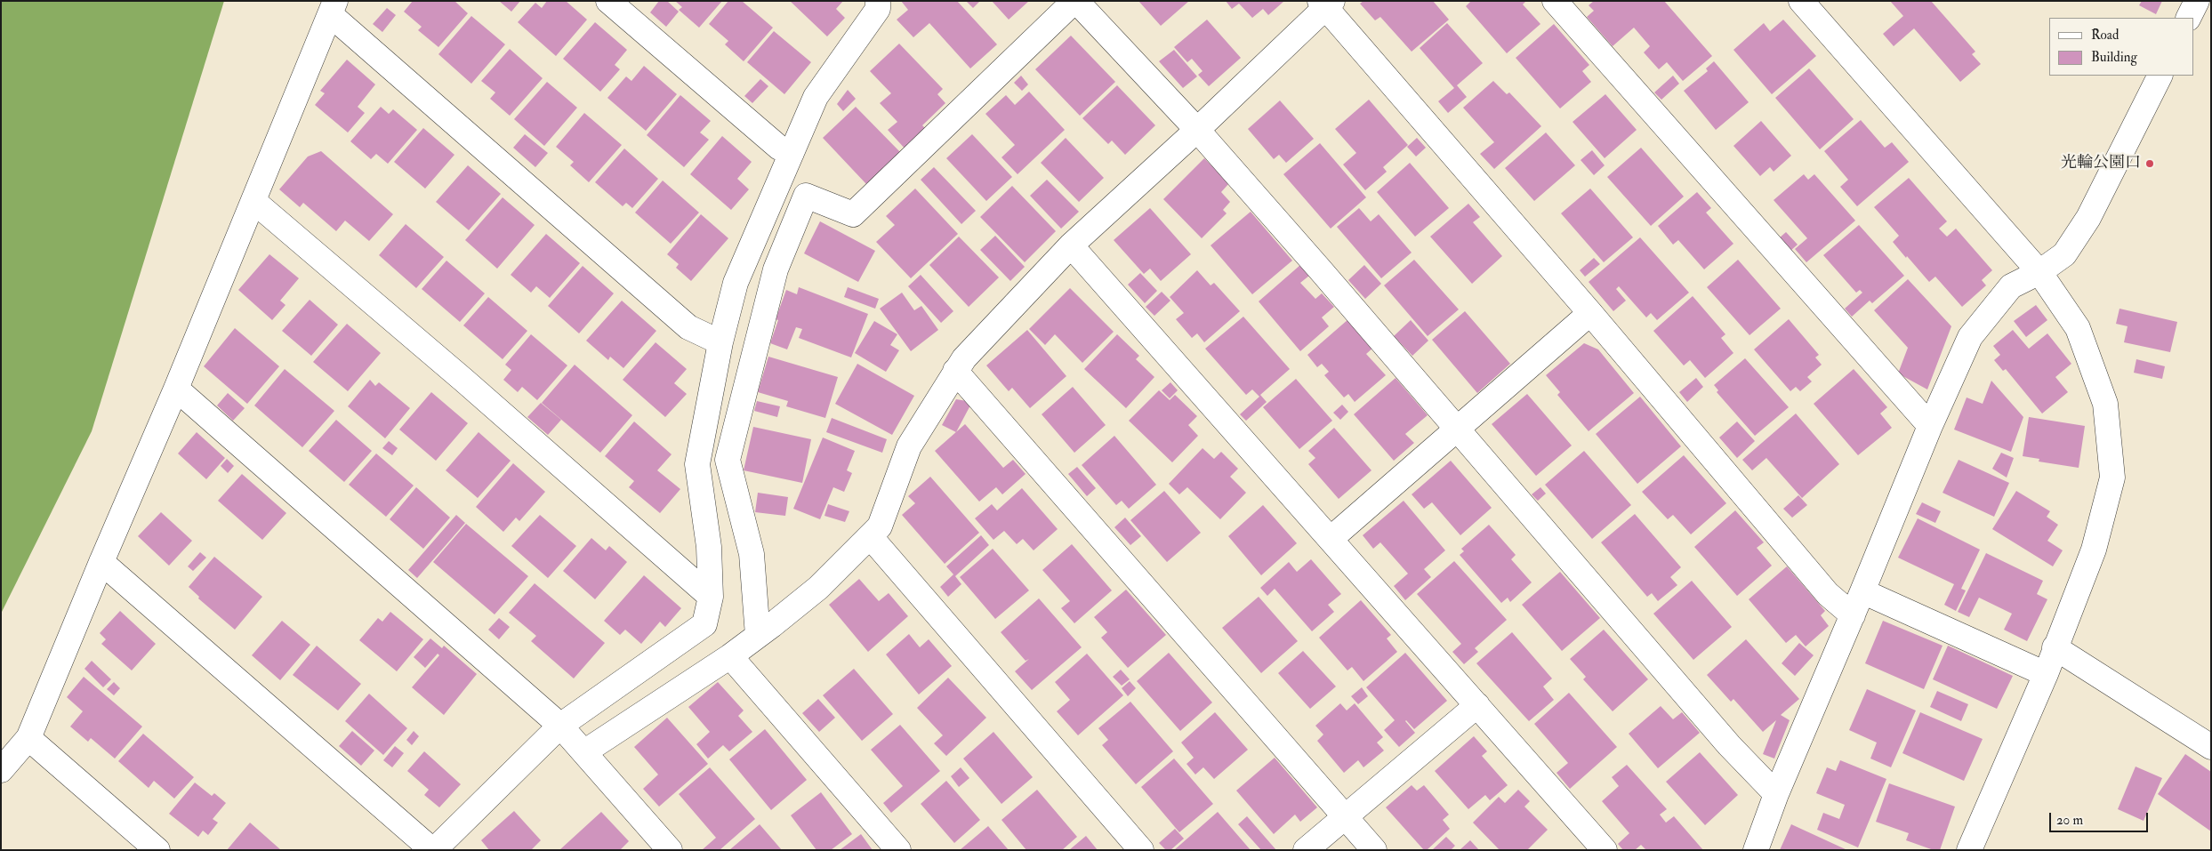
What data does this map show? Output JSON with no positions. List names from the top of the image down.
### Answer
{
  "places": ["光輪公園口"],
  "legend": ["Road", "Building"],
  "scale_bar": "20 m"
}
